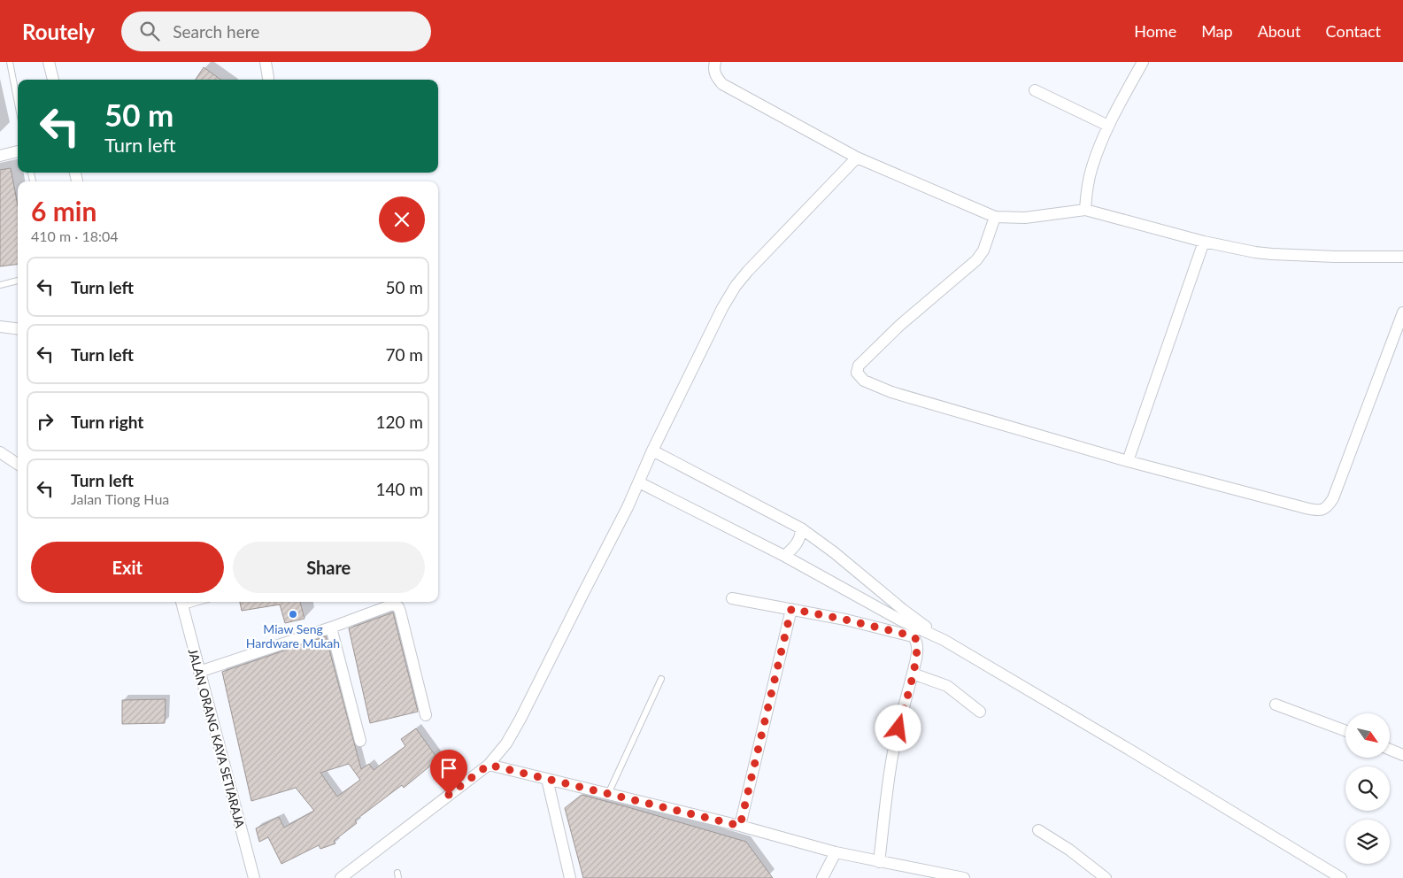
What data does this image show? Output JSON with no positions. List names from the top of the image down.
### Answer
{
  "streets": {
    "street": ["JALAN ORANG KAYA SETIARAJA"]
  },
  "places": ["Miaw Seng Hardware Mukah"],
  "north": "bottom right",
  "page": {
    "header": "Routely",
    "search": "Search here",
    "nav": [
      "Home",
      "Map",
      "About",
      "Contact"
    ],
    "turn": ["50 m", "Turn left"],
    "heading": ["6 min", "410 m · 18:04"],
    "list": [
      {
        "name": "Turn left",
        "value": "50 m"
      },
      {
        "name": "Turn left",
        "value": "70 m"
      },
      {
        "name": "Turn right",
        "value": "120 m"
      },
      {
        "name": "Turn left",
        "note": "Jalan Tiong Hua",
        "value": "140 m"
      }
    ],
    "buttons": ["Exit", "Share"]
  }
}
